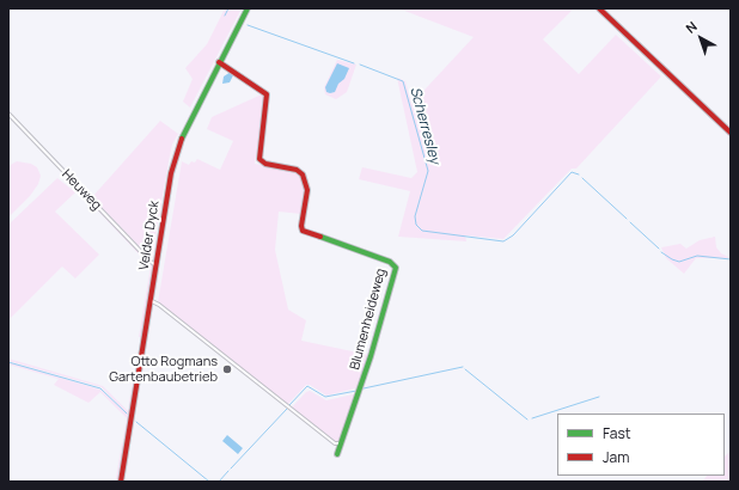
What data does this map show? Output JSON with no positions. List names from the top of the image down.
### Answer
{
  "streets": {
    "main road": ["Velder Dyck", "Blumenheideweg"],
    "street": ["Heuweg"]
  },
  "crossings": [
    ["Heuweg", "Velder Dyck"],
    ["Velder Dyck", "Blumenheideweg"]
  ],
  "water": ["Scherresley"],
  "places": ["Otto Rogmans Gartenbaubetrieb"],
  "legend": ["Fast", "Jam"],
  "north": "top left"
}
